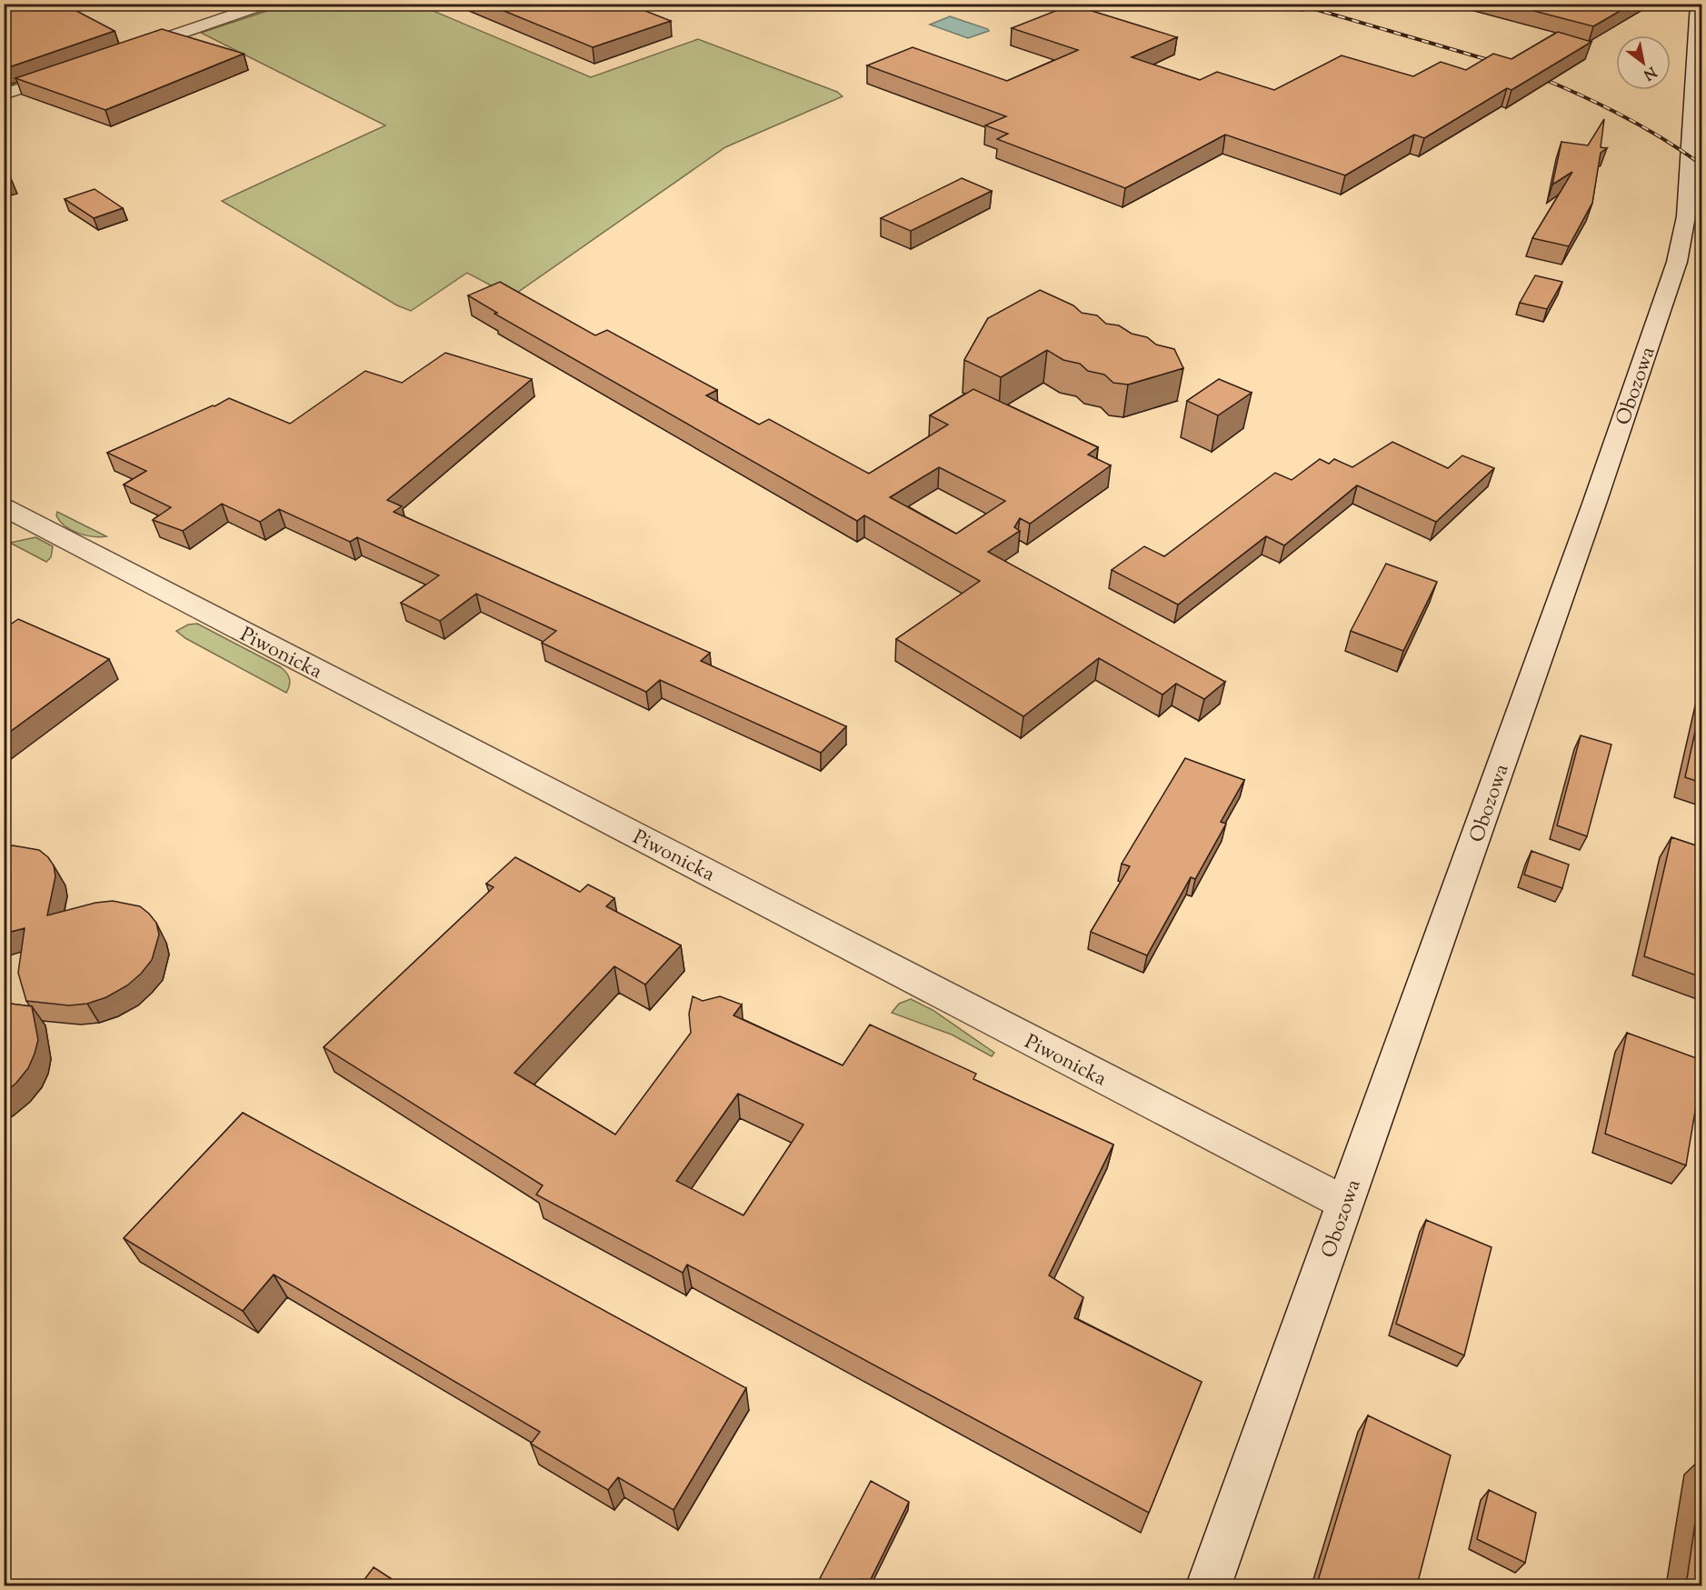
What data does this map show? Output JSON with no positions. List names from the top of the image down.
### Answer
{
  "streets": {
    "street": ["Obozowa", "Piwonicka"]
  },
  "crossings": [
    ["Obozowa", "Piwonicka"]
  ],
  "north": "bottom right"
}
